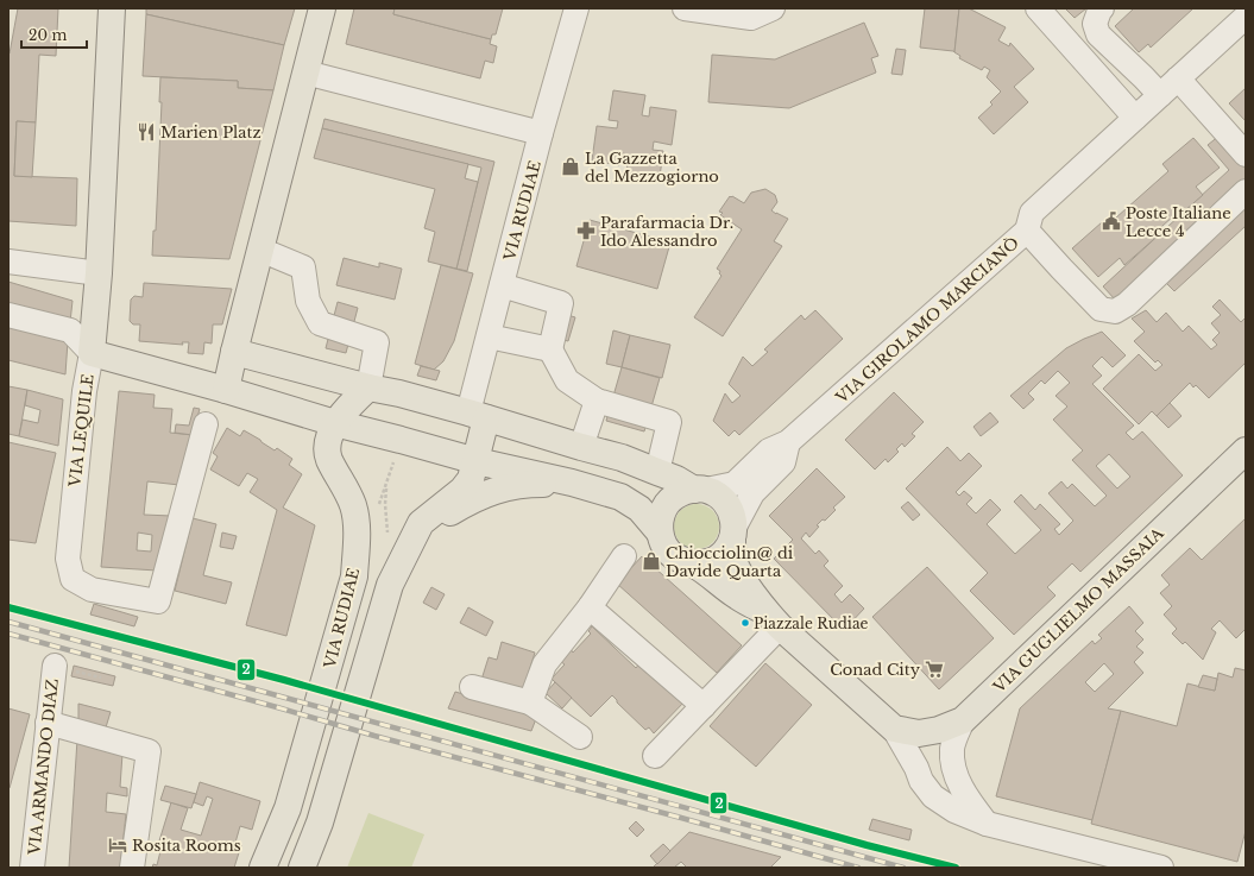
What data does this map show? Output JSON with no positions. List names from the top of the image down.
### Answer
{
  "streets": {
    "main road": ["VIA RUDIAE", "VIA LEQUILE", "VIA GUGLIELMO MASSAIA"],
    "street": ["VIA GIROLAMO MARCIANÒ", "VIA ARMANDO DIAZ"]
  },
  "places": {
    "restaurant": ["Marien Platz"],
    "shop": ["La Gazzetta del Mezzogiorno", "Chiocciolin@ di Davide Quarta"],
    "public building": ["Poste Italiane Lecce 4"],
    "pharmacy": ["Parafarmacia Dr. Ido Alessandro"],
    "other": ["Piazzale Rudiae"],
    "supermarket": ["Conad City"],
    "hotel": ["Rosita Rooms"]
  },
  "lines": ["transit line 2"],
  "scale_bar": "20 m"
}
